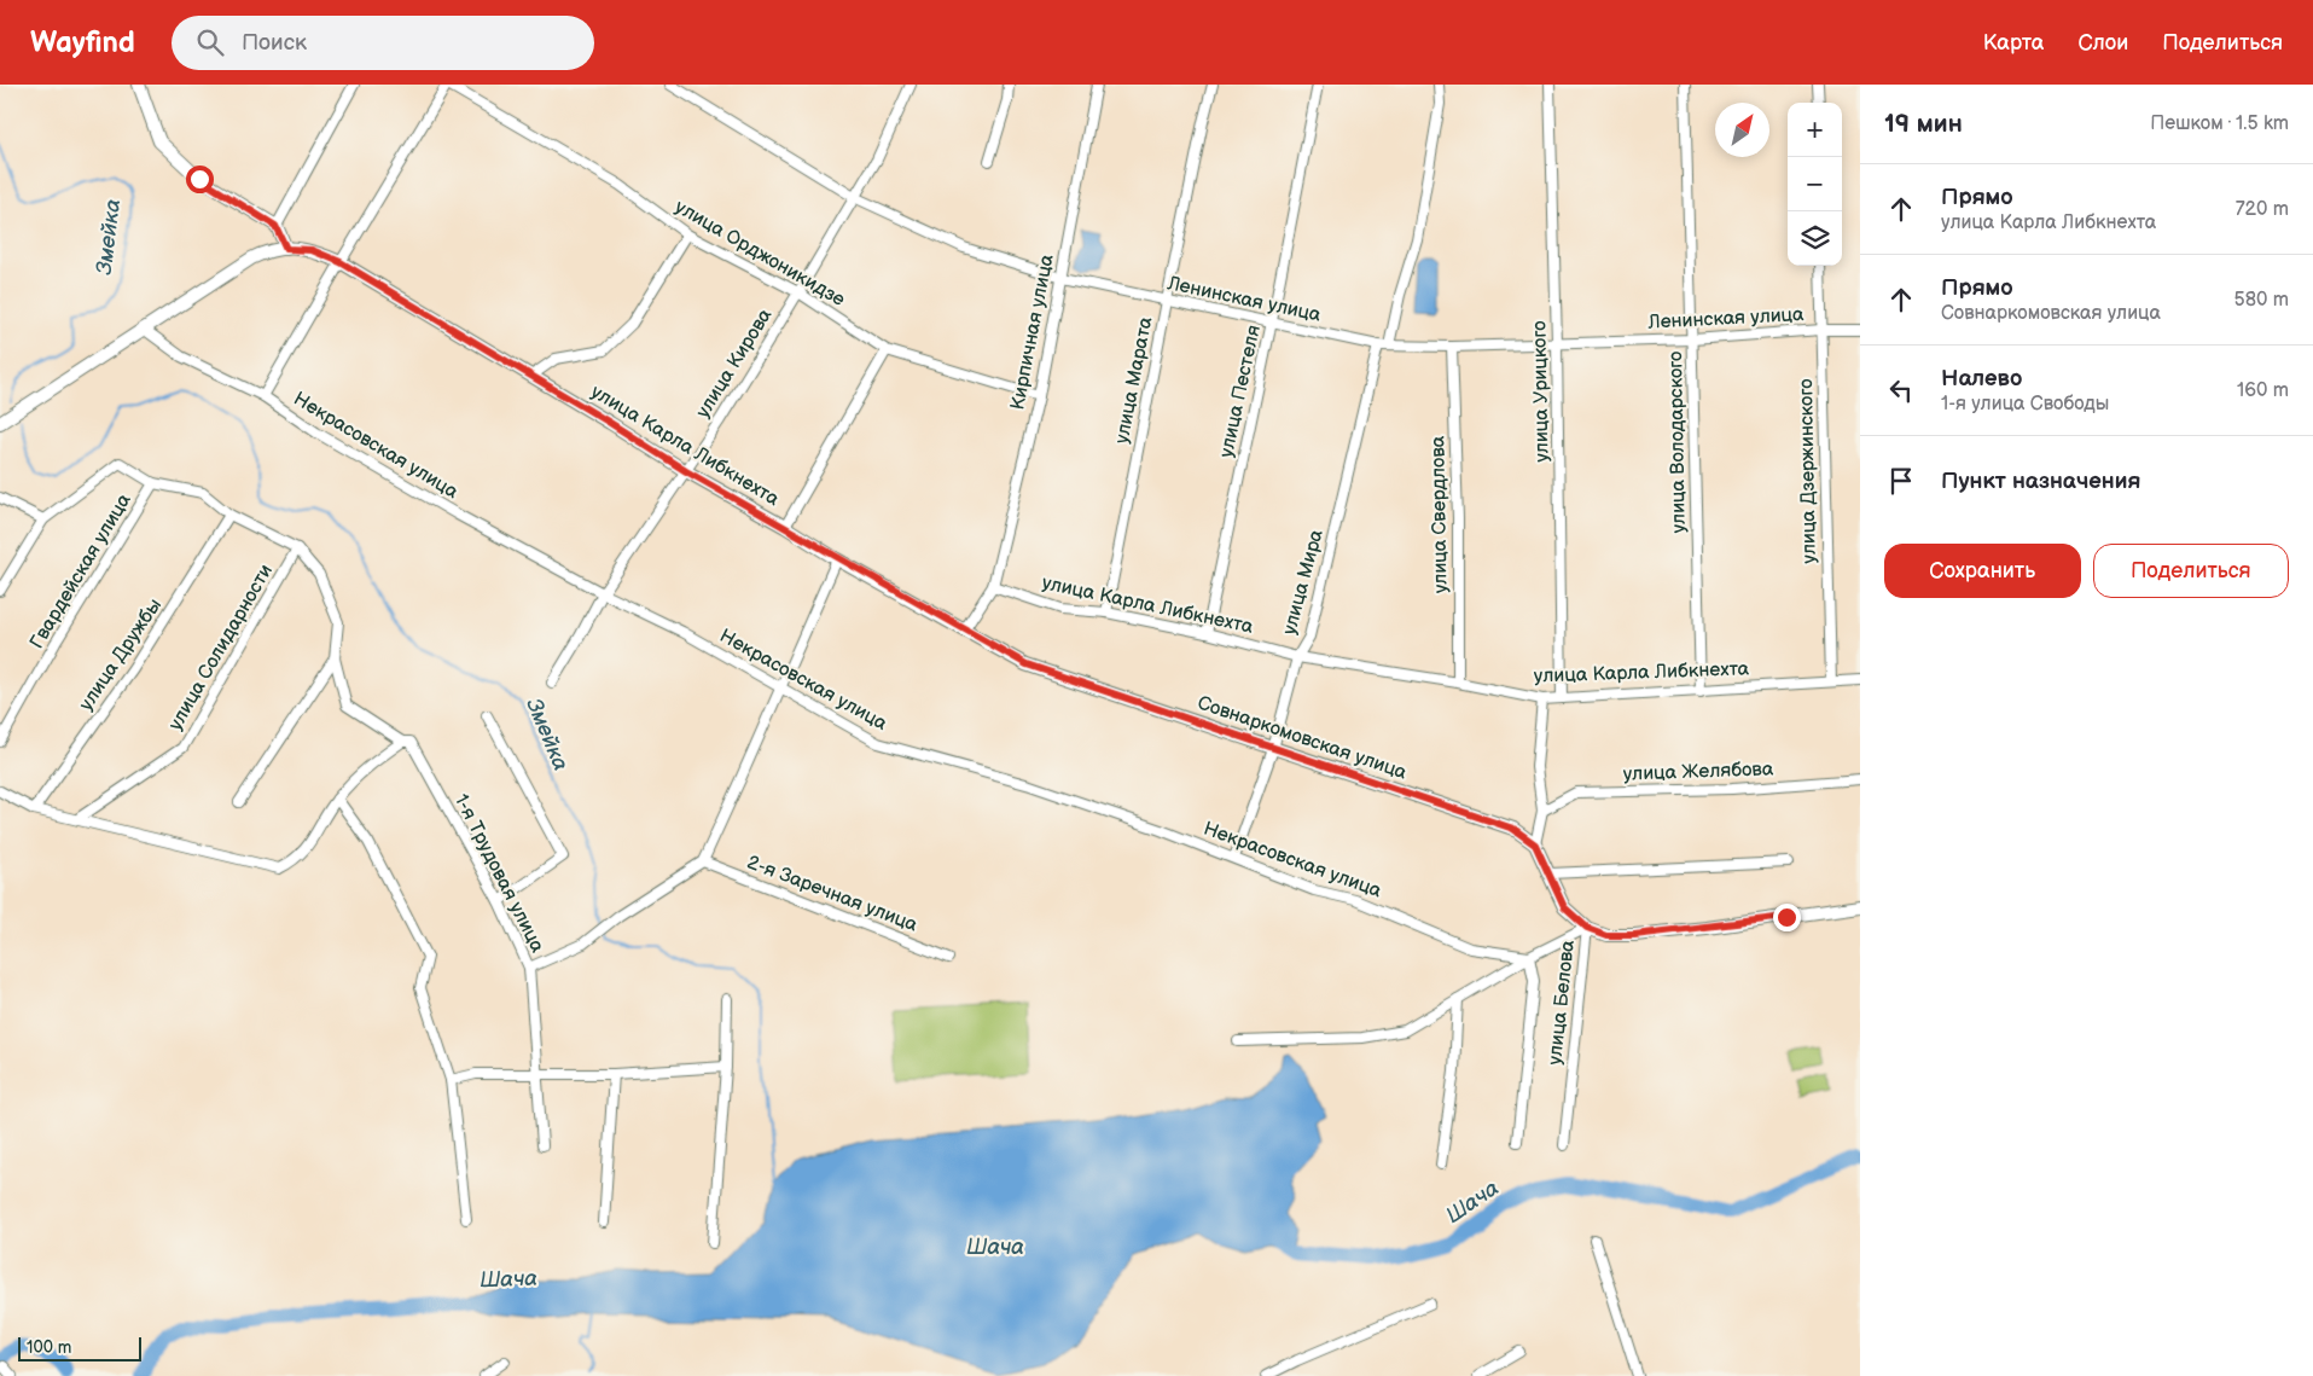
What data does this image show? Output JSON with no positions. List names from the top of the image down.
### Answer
{
  "streets": {
    "street": [
      "улица Орджоникидзе",
      "Ленинская улица",
      "Кирпичная улица",
      "улица Кирова",
      "улица Марата",
      "улица Пестеля",
      "улица Урицкого",
      "улица Володарского",
      "Некрасовская улица",
      "улица Карла Либкнехта",
      "улица Дзержинского",
      "улица Свердлова",
      "Гвардейская улица",
      "улица Мира",
      "улица Солидарности",
      "улица Дружбы",
      "Совнаркомовская улица",
      "улица Желябова",
      "1-я Трудовая улица",
      "2-я Заречная улица",
      "улица Белова"
    ]
  },
  "crossings": [
    ["улица Орджоникидзе", "Кирпичная улица"],
    ["улица Орджоникидзе", "улица Кирова"],
    ["Ленинская улица", "Кирпичная улица"],
    ["Ленинская улица", "улица Кирова"],
    ["Ленинская улица", "улица Марата"],
    ["Ленинская улица", "улица Пестеля"],
    ["Ленинская улица", "улица Урицкого"],
    ["Ленинская улица", "улица Володарского"],
    ["Ленинская улица", "улица Дзержинского"],
    ["Ленинская улица", "улица Свердлова"],
    ["Ленинская улица", "улица Мира"],
    ["Кирпичная улица", "улица Карла Либкнехта"],
    ["улица Кирова", "Некрасовская улица"],
    ["улица Кирова", "улица Карла Либкнехта"],
    ["улица Марата", "улица Карла Либкнехта"],
    ["улица Пестеля", "улица Карла Либкнехта"],
    ["улица Урицкого", "улица Карла Либкнехта"],
    ["улица Володарского", "улица Карла Либкнехта"],
    ["Некрасовская улица", "улица Карла Либкнехта"],
    ["Некрасовская улица", "улица Мира"],
    ["Некрасовская улица", "улица Белова"],
    ["улица Карла Либкнехта", "улица Дзержинского"],
    ["улица Карла Либкнехта", "улица Свердлова"],
    ["улица Карла Либкнехта", "улица Мира"],
    ["улица Карла Либкнехта", "Совнаркомовская улица"],
    ["улица Мира", "Совнаркомовская улица"],
    ["Совнаркомовская улица", "улица Белова"]
  ],
  "water": ["Змейка", "Шача"],
  "scale_bar": "100 m",
  "north": "top right",
  "page": {
    "header": "Wayfind",
    "search": "Поиск",
    "nav": ["Карта", "Слои", "Поделиться"],
    "heading": ["19 мин", "Пешком · 1.5 km"],
    "map_buttons": ["+", "−"],
    "list": [
      ["Прямо", "улица Карла Либкнехта", "720 m"],
      ["Прямо", "Совнаркомовская улица", "580 m"],
      ["Налево", "1-я улица Свободы", "160 m"],
      "Пункт назначения"
    ],
    "buttons": ["Сохранить", "Поделиться"],
    "scale": "100 m"
  }
}
